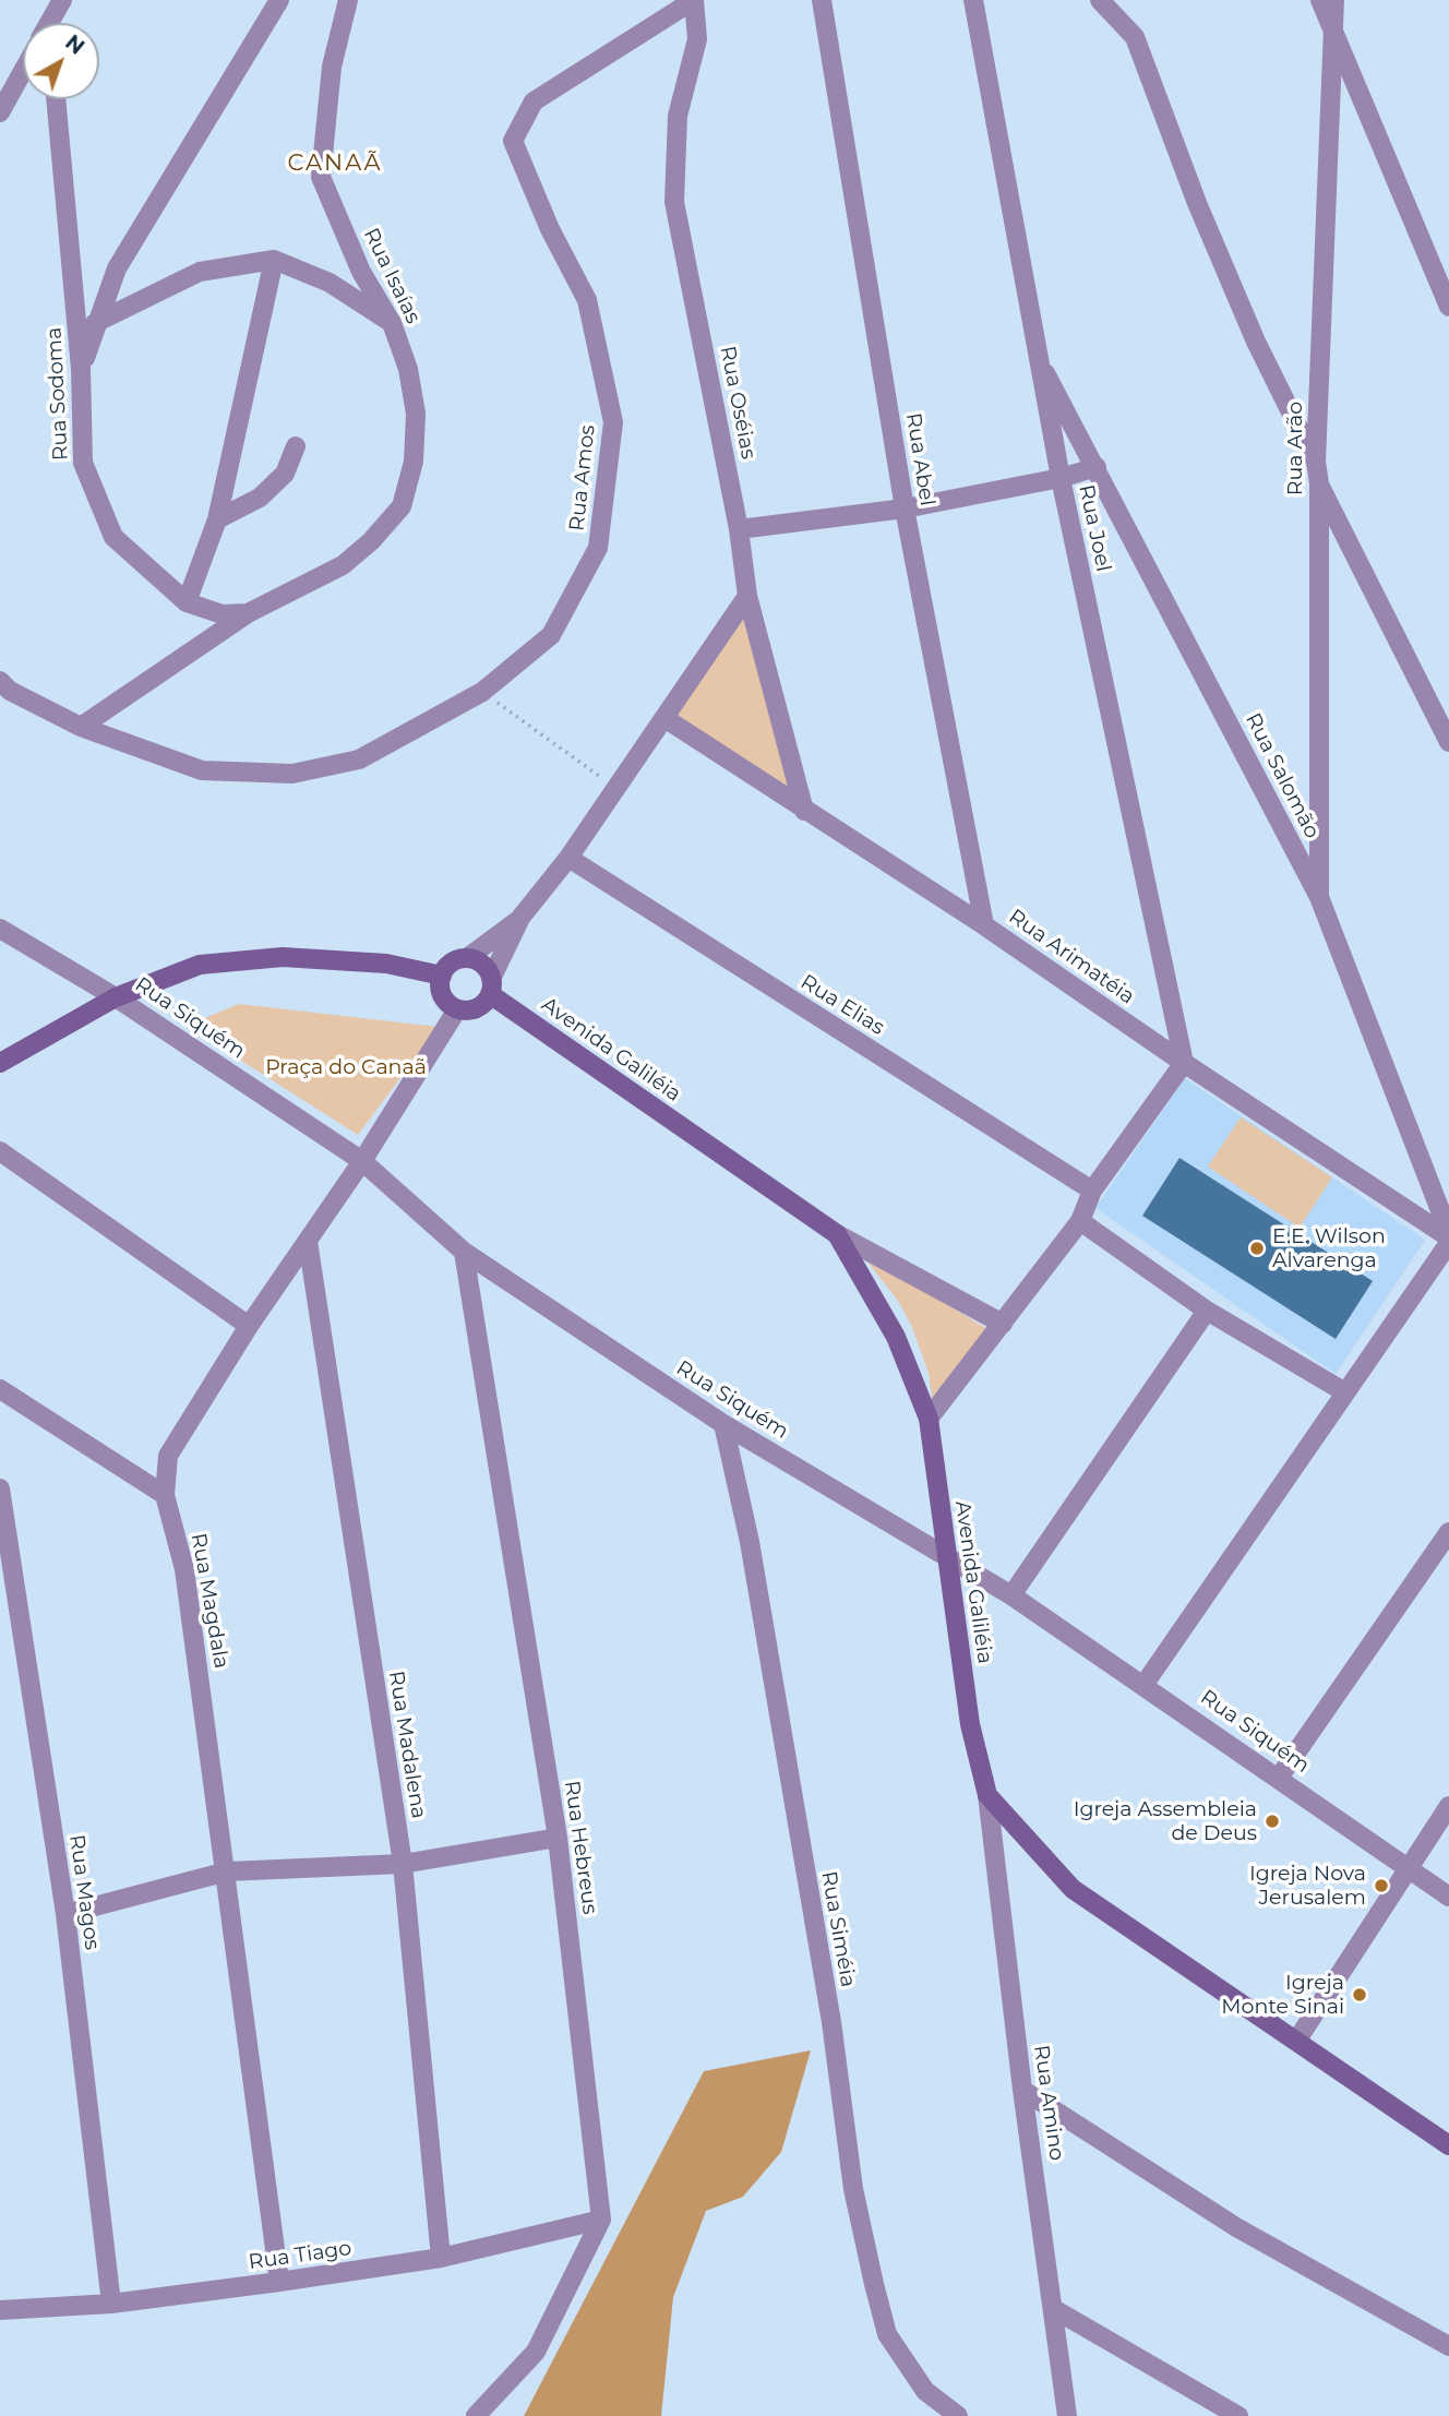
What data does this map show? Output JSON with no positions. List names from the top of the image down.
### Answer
{
  "streets": {
    "main road": ["Avenida Galiléia"],
    "street": [
      "Rua Isaías",
      "Rua Sodoma",
      "Rua Oséias",
      "Rua Arão",
      "Rua Abel",
      "Rua Amos",
      "Rua Joel",
      "Rua Salomão",
      "Rua Arimatéia",
      "Rua Elias",
      "Rua Siquém",
      "Rua Magdala",
      "Rua Madalena",
      "Rua Hebreus",
      "Rua Magos",
      "Rua Siméia",
      "Rua Amino",
      "Rua Tiago"
    ]
  },
  "crossings": [
    ["Rua Isaías", "Rua Sodoma"],
    ["Rua Isaías", "Rua Amos"],
    ["Rua Oséias", "Rua Amos"],
    ["Rua Oséias", "Rua Arimatéia"],
    ["Rua Arão", "Rua Salomão"],
    ["Rua Abel", "Rua Arimatéia"],
    ["Rua Joel", "Rua Salomão"],
    ["Rua Joel", "Rua Arimatéia"],
    ["Rua Salomão", "Rua Arimatéia"],
    ["Rua Siquém", "Avenida Galiléia"],
    ["Rua Siquém", "Rua Magdala"],
    ["Rua Siquém", "Rua Hebreus"],
    ["Rua Siquém", "Rua Siméia"],
    ["Avenida Galiléia", "Rua Magdala"],
    ["Avenida Galiléia", "Rua Amino"],
    ["Rua Magdala", "Rua Madalena"],
    ["Rua Magdala", "Rua Tiago"],
    ["Rua Madalena", "Rua Tiago"],
    ["Rua Hebreus", "Rua Tiago"],
    ["Rua Magos", "Rua Tiago"]
  ],
  "districts": ["CANAÃ"],
  "parks": ["Praça do Canaã"],
  "places": [
    "E.E. Wilson Alvarenga",
    "Igreja Assembleia de Deus",
    "Igreja Nova Jerusalem",
    "Igreja Monte Sinai"
  ],
  "north": "top right"
}
